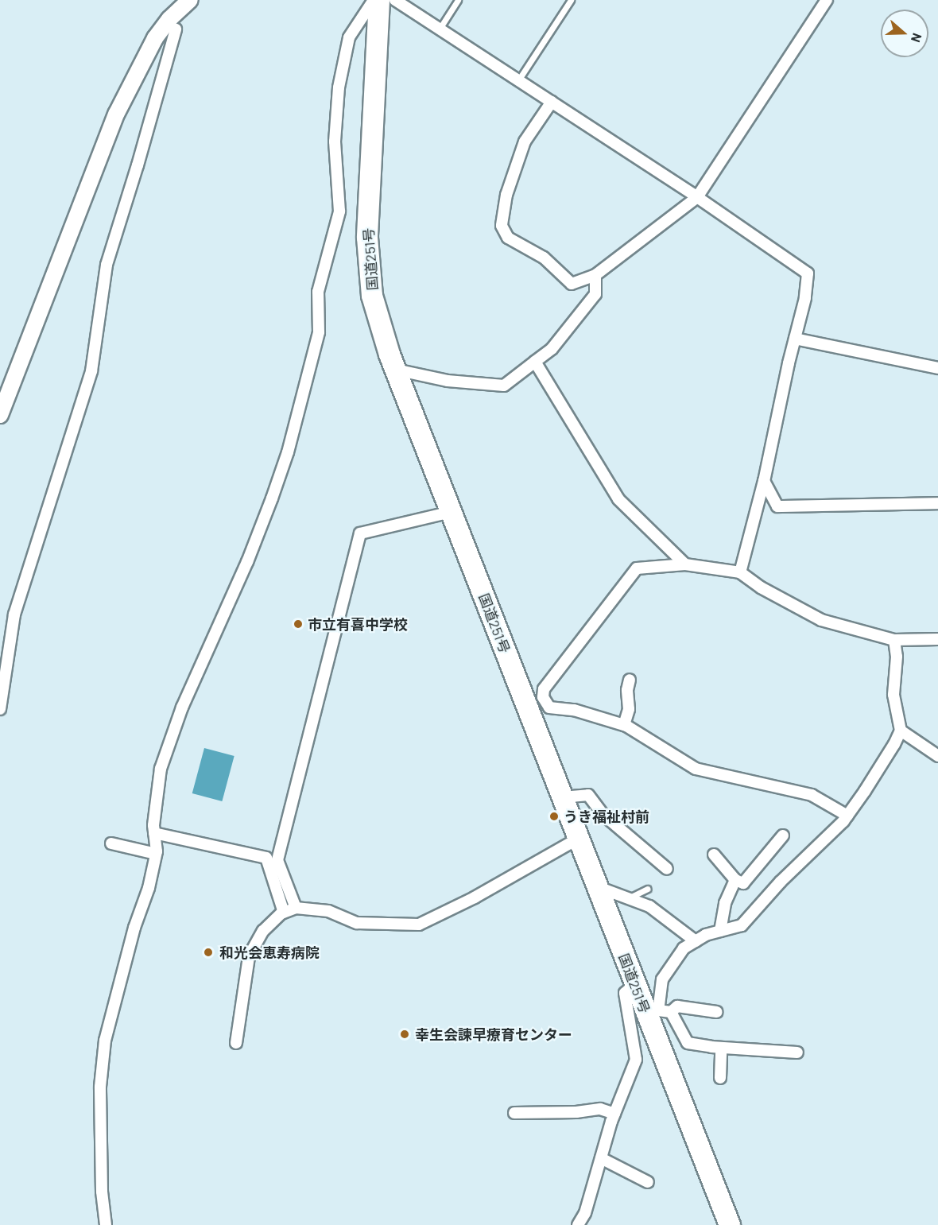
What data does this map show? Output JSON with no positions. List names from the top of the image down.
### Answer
{
  "streets": {
    "highway": ["国道251号"]
  },
  "places": [
    "市立有喜中学校",
    "うき福祉村前",
    "和光会恵寿病院",
    "幸生会諫早療育センター"
  ],
  "north": "right"
}
